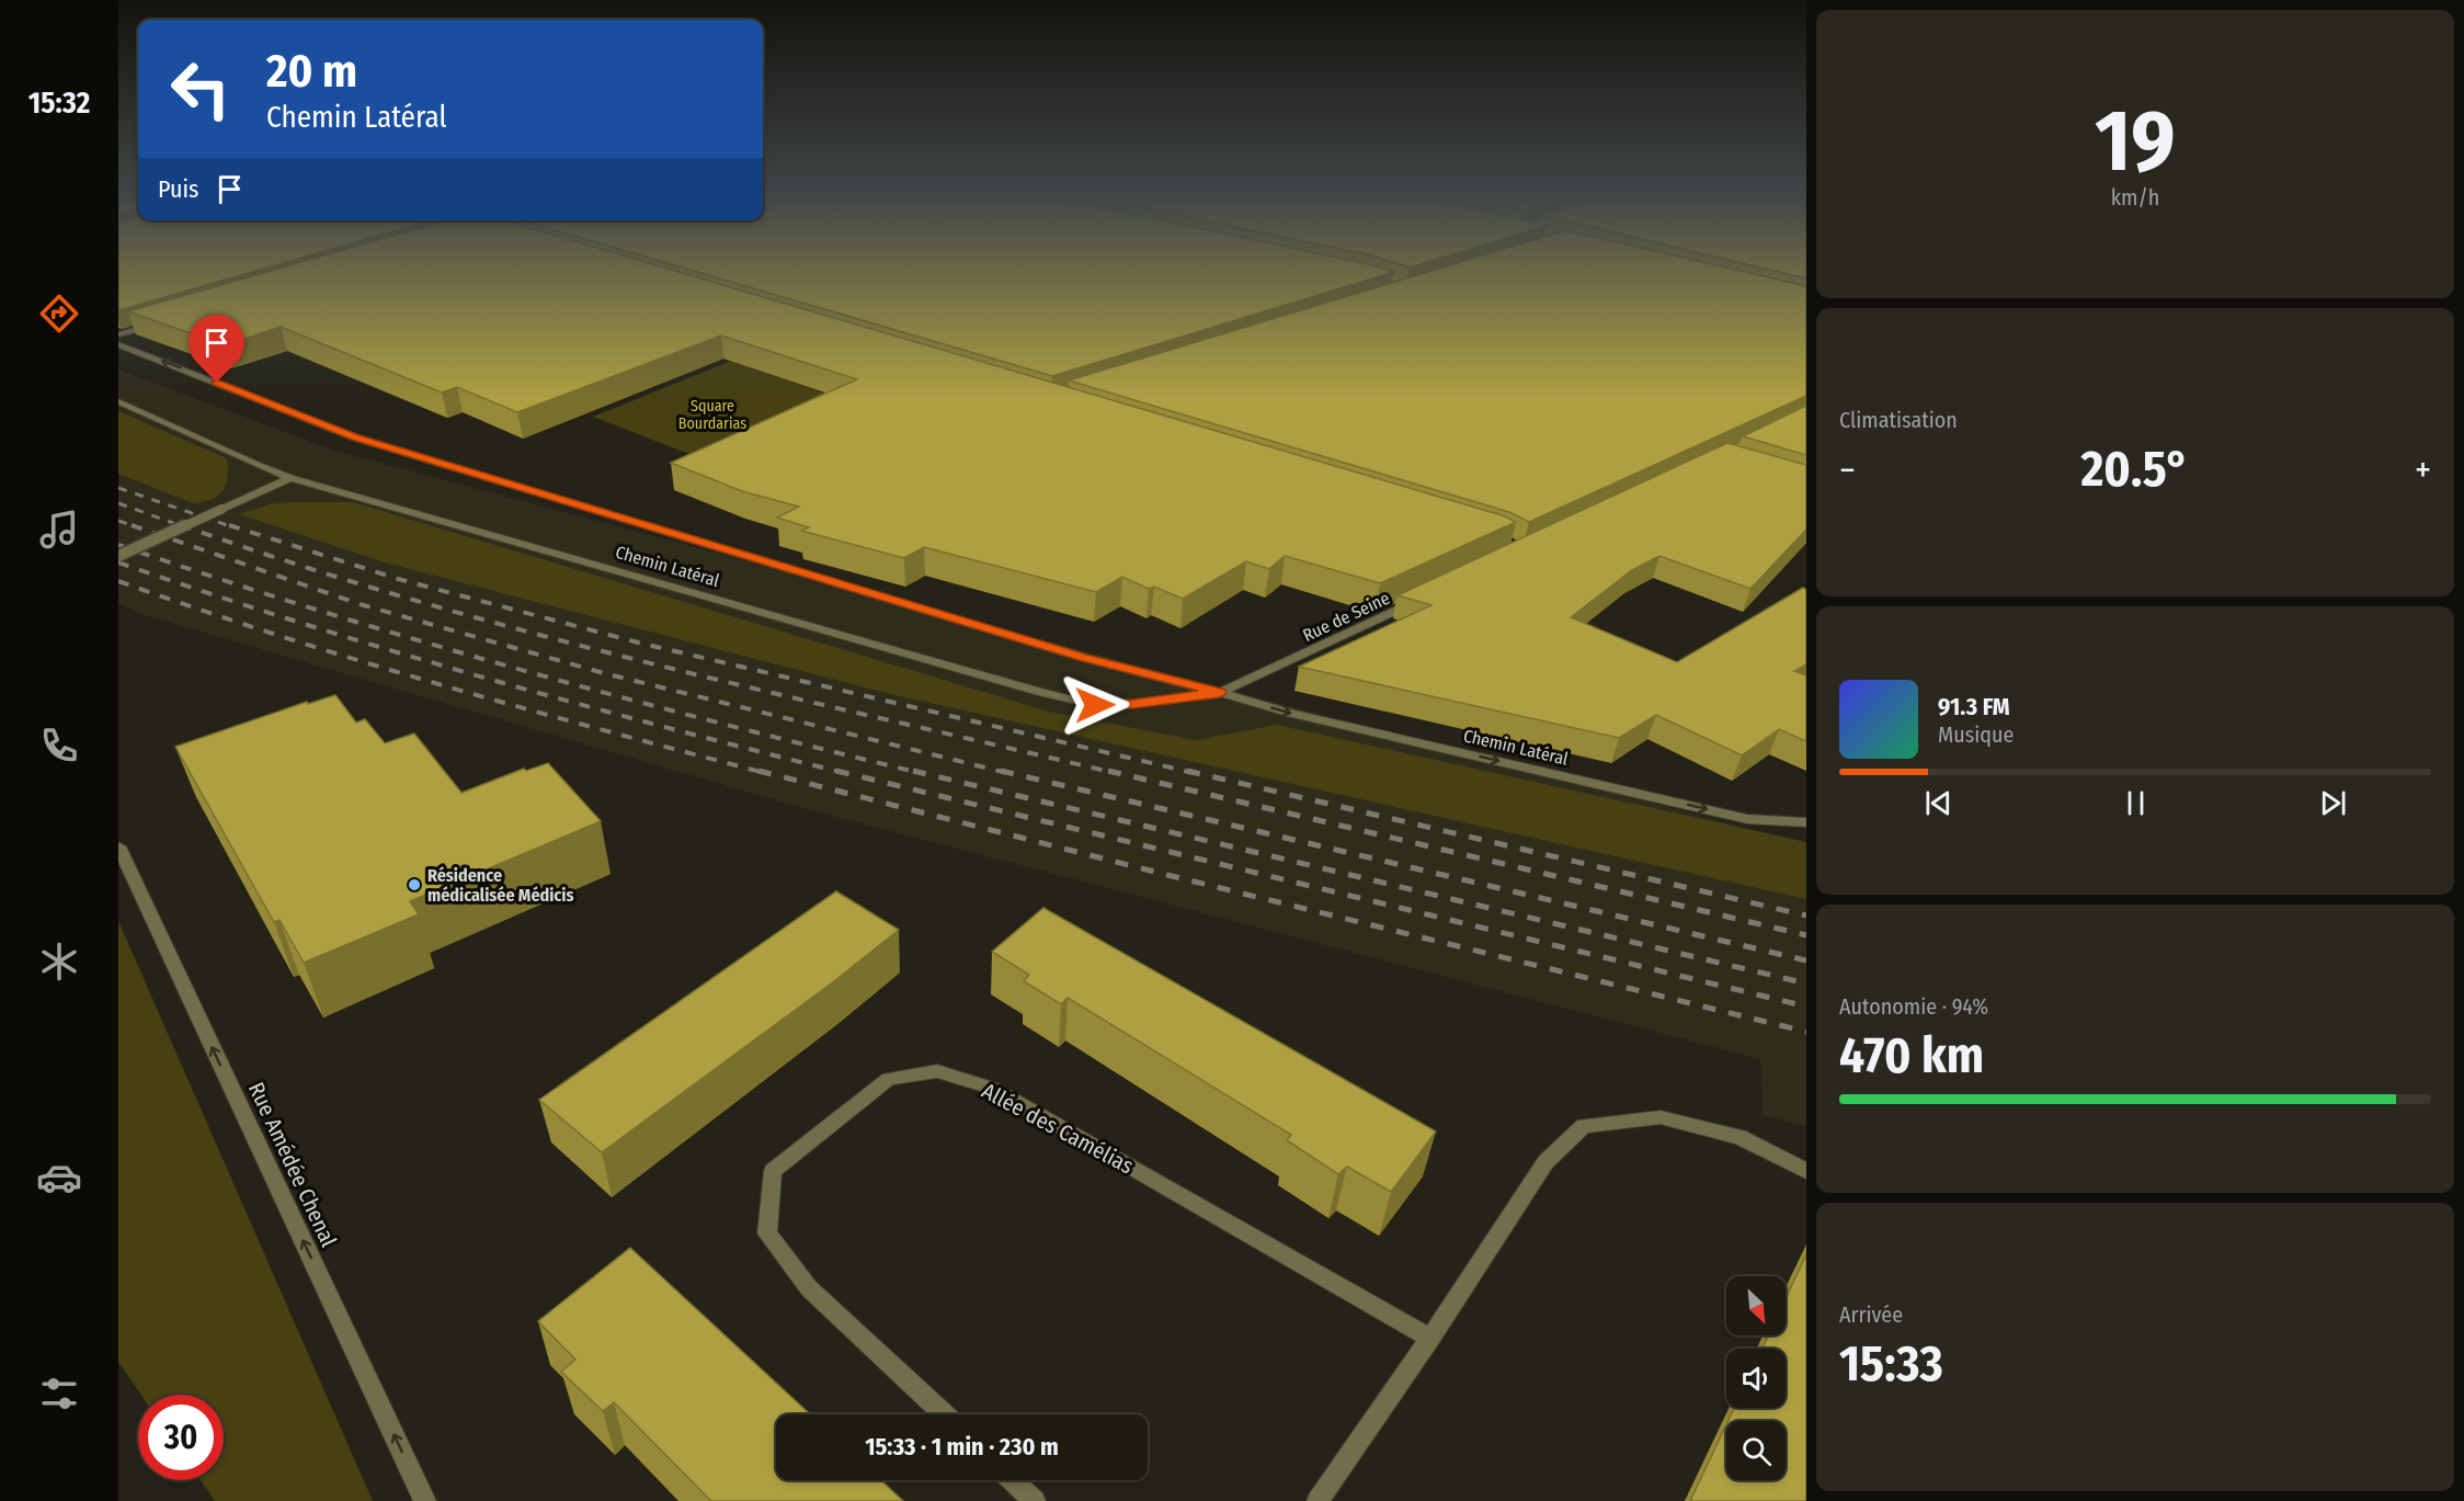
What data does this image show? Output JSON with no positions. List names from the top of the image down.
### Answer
{
  "streets": {
    "street": [
      "Chemin Latéral",
      "Rue de Seine",
      "Allée des Camélias",
      "Rue Amédée Chenal"
    ]
  },
  "crossings": [
    ["Chemin Latéral", "Rue de Seine"]
  ],
  "one_way": ["Rue Amédée Chenal"],
  "parks": ["Square Bourdarias"],
  "places": ["Résidence médicalisée Médicis"],
  "north": "bottom right",
  "page": {
    "tabs": "15:32",
    "tile": [
      ["19", "km/h"],
      "Climatisation",
      ["Autonomie · 94%", "470 km"],
      ["Arrivée", "15:33"]
    ],
    "turn": ["20 m", "Chemin Latéral"],
    "then": "Puis",
    "heat": ["−", "20.5°", "+"],
    "song": ["91.3 FM", "Musique"],
    "limit": "30",
    "trip": "15:33 · 1 min · 230 m"
  }
}
